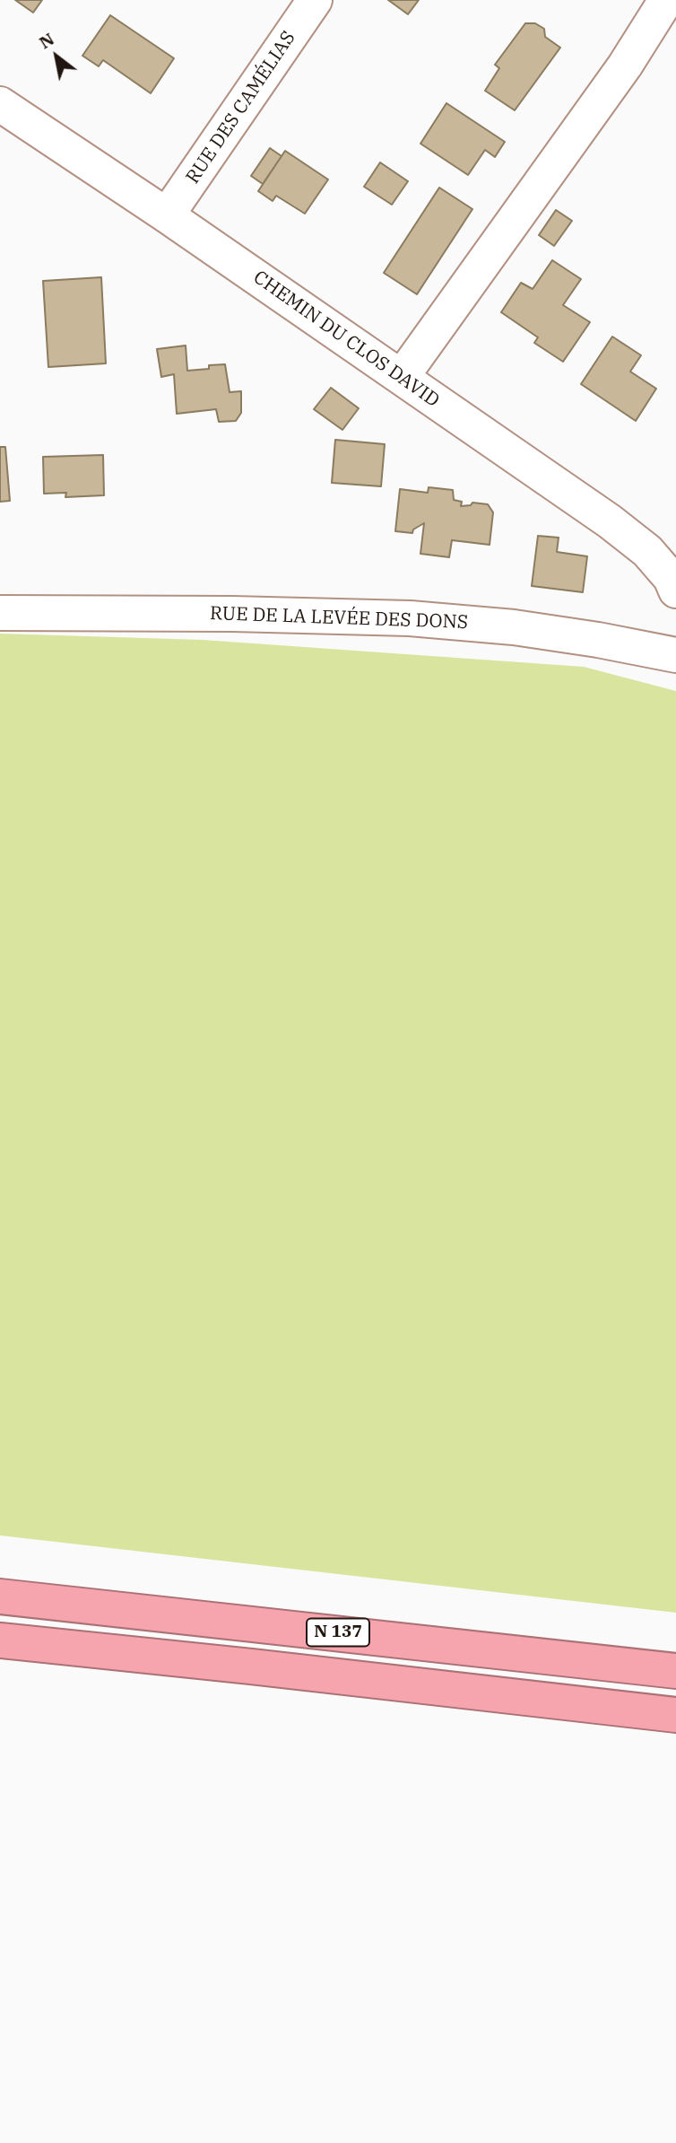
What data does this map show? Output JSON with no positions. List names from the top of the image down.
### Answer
{
  "streets": {
    "highway": ["N 137"],
    "street": ["RUE DES CAMÉLIAS", "CHEMIN DU CLOS DAVID", "RUE DE LA LEVÉE DES DONS"]
  },
  "crossings": [
    ["RUE DES CAMÉLIAS", "CHEMIN DU CLOS DAVID"]
  ],
  "north": "top left"
}
